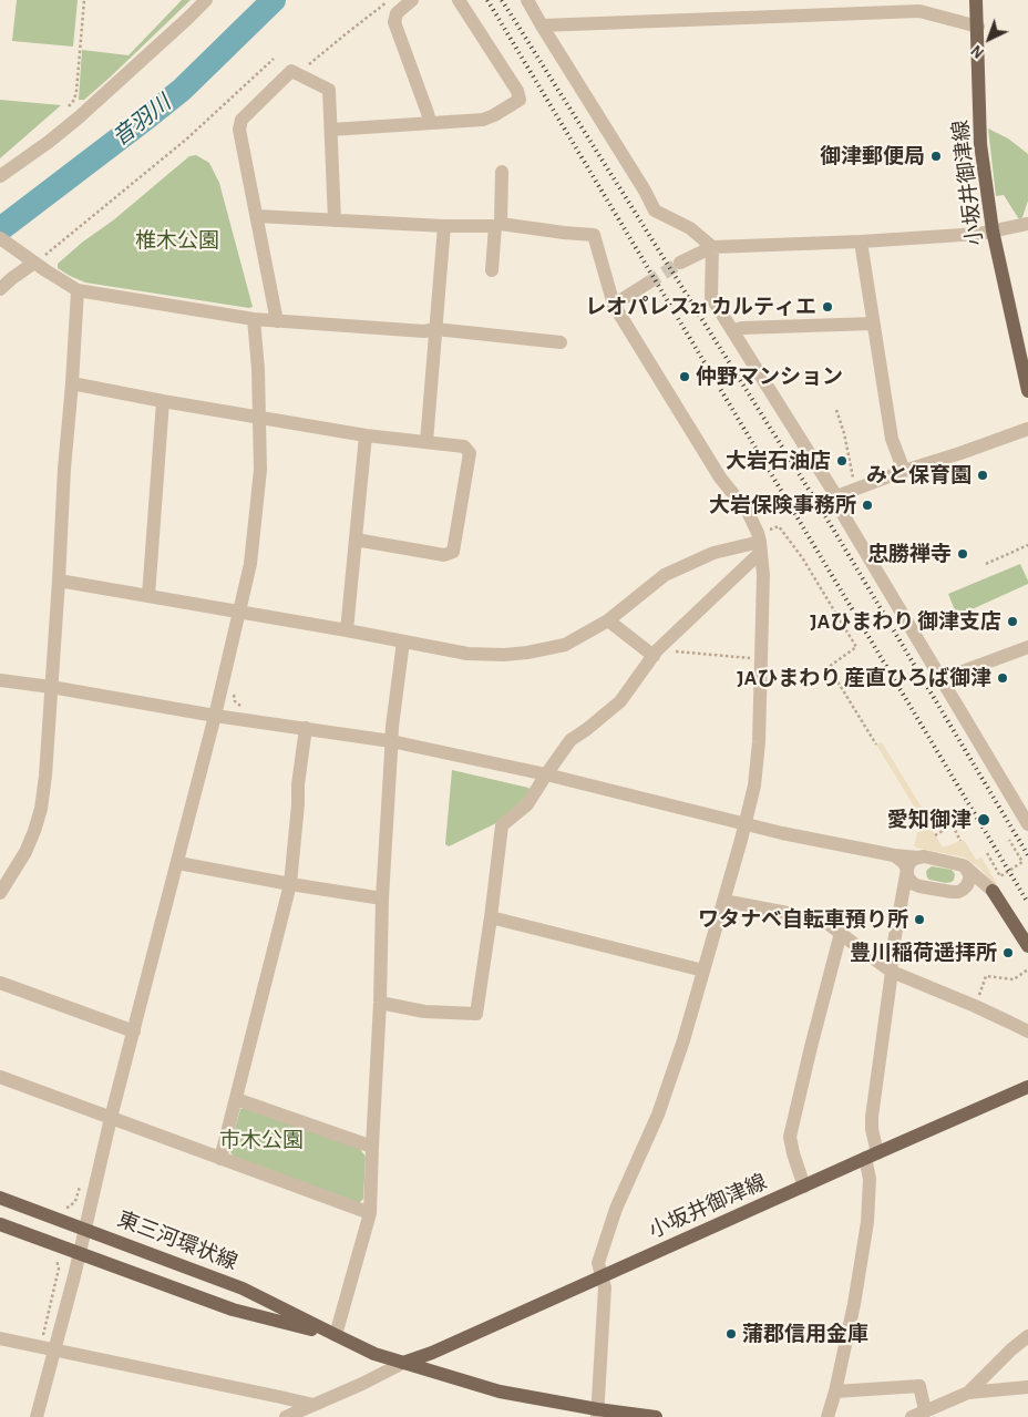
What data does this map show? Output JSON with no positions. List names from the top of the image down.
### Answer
{
  "streets": {
    "main road": ["小坂井御津線", "東三河環状線"]
  },
  "crossings": [
    ["小坂井御津線", "東三河環状線"]
  ],
  "water": ["音羽川"],
  "parks": ["椎木公園", "市木公園"],
  "places": [
    "御津郵便局",
    "レオパレス21 カルティエ",
    "仲野マンション",
    "大岩石油店",
    "みと保育園",
    "大岩保険事務所",
    "忠勝禅寺",
    "JAひまわり 御津支店",
    "JAひまわり 産直ひろば御津",
    "愛知御津",
    "ワタナベ自転車預り所",
    "豊川稲荷遥拝所",
    "蒲郡信用金庫"
  ],
  "north": "bottom left"
}
